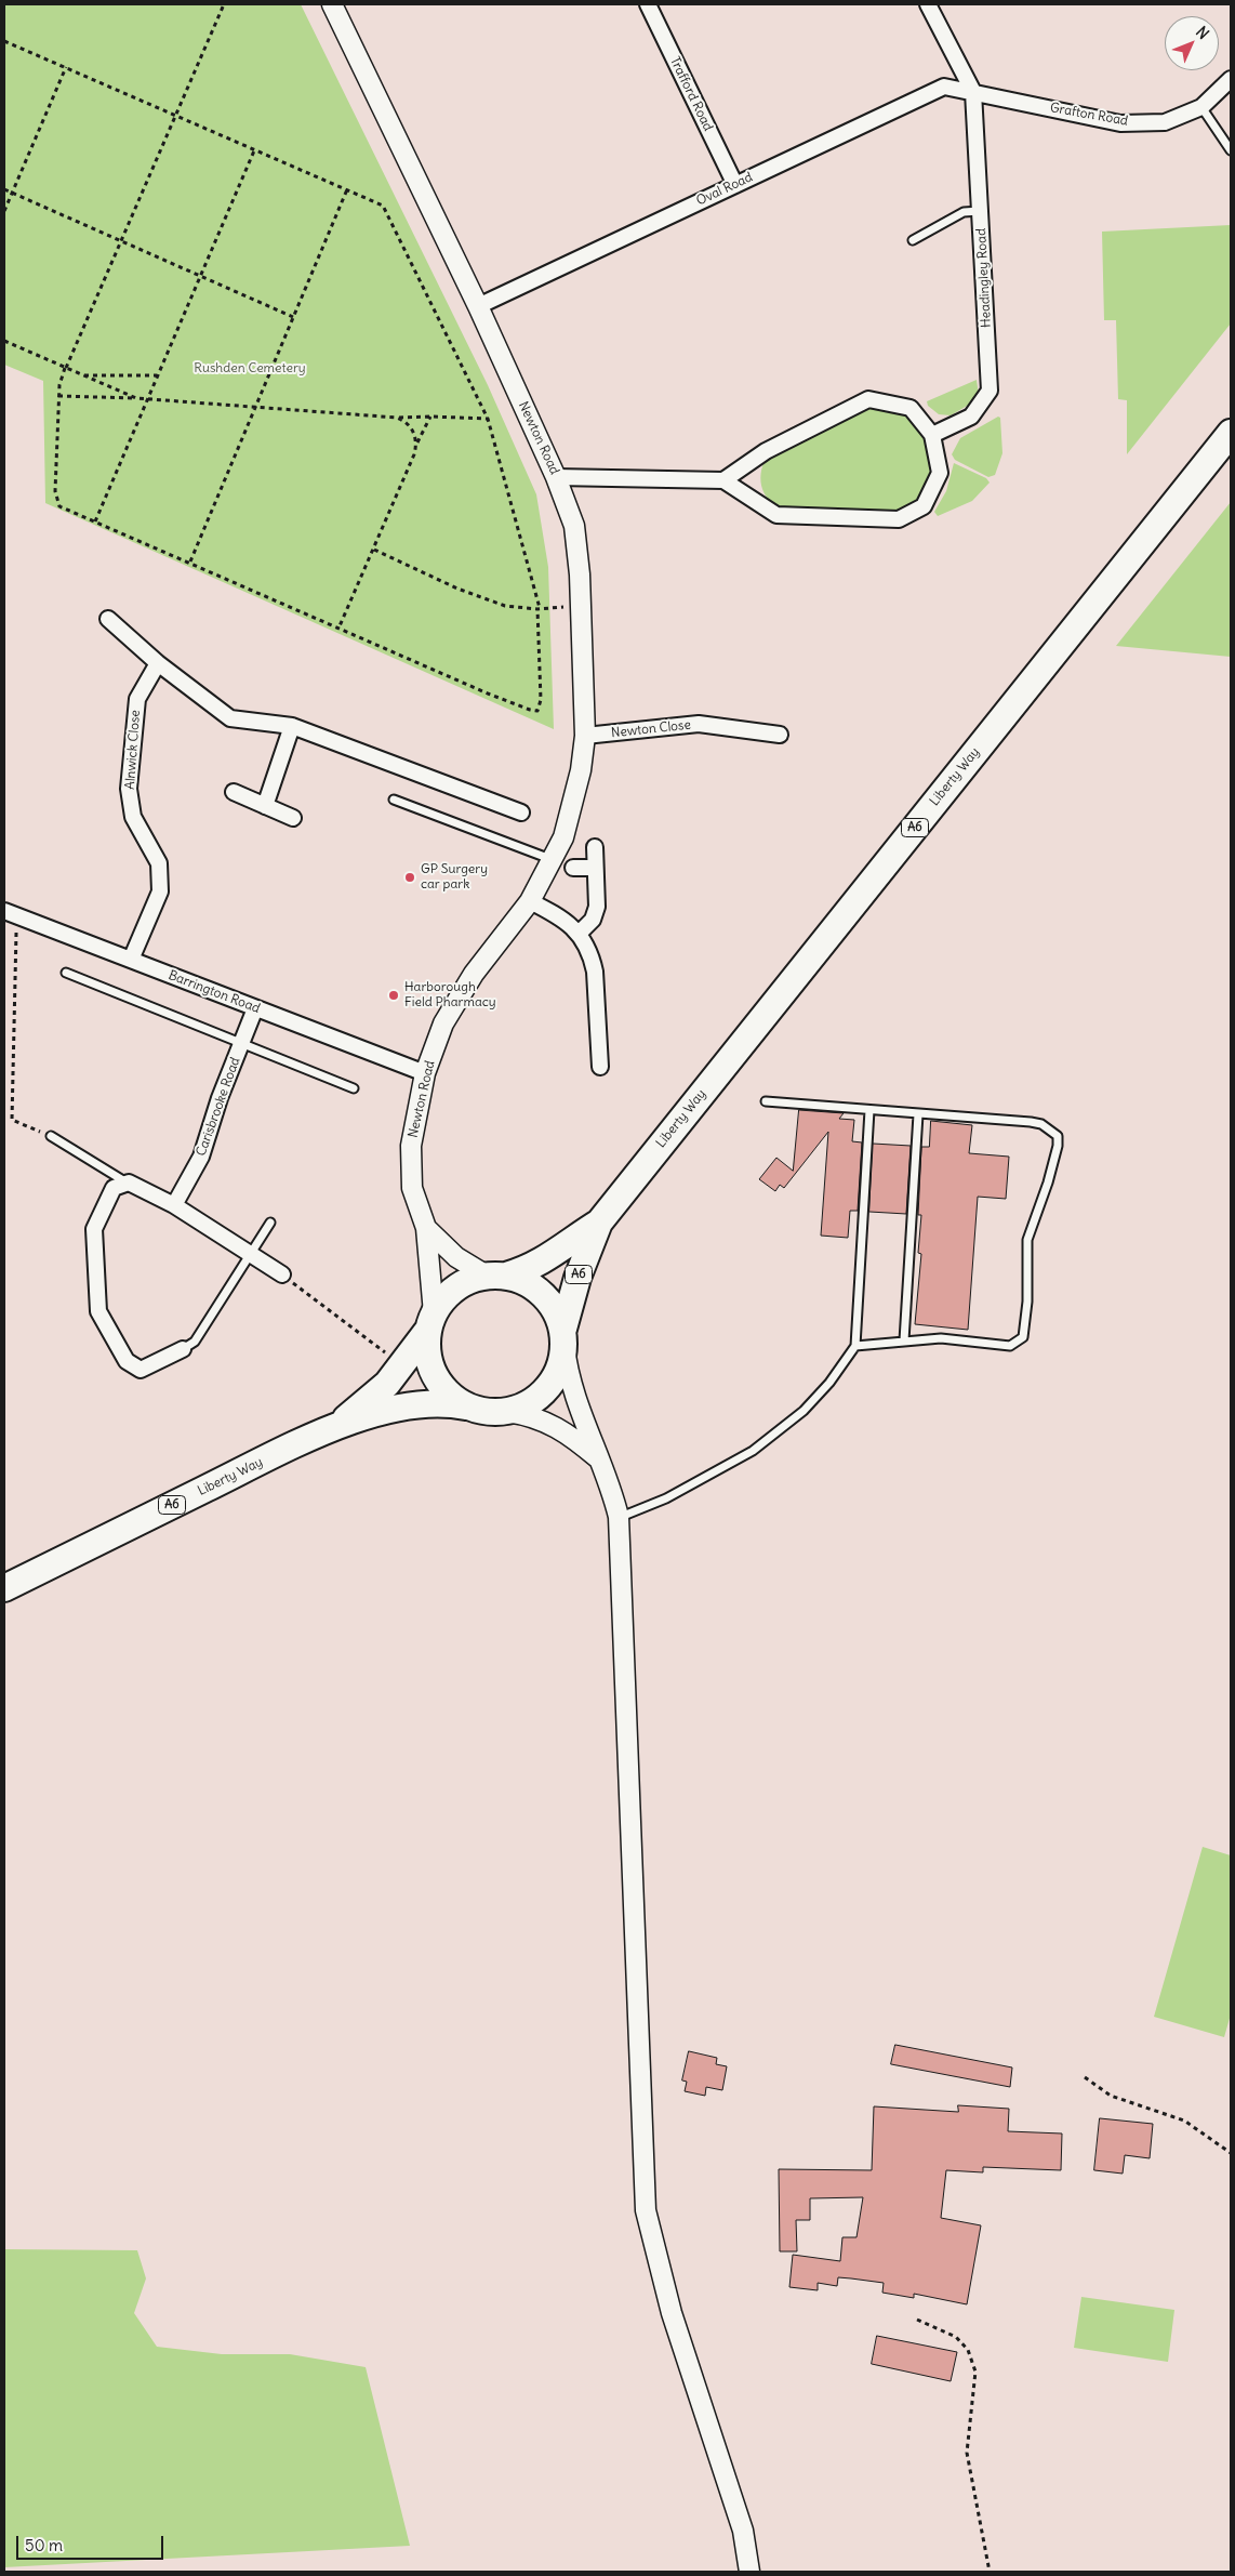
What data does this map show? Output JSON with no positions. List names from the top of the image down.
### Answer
{
  "streets": {
    "highway": ["Liberty Way", "A6"],
    "street": [
      "Trafford Road",
      "Grafton Road",
      "Oval Road",
      "Headingley Road",
      "Newton Road",
      "Newton Close",
      "Alnwick Close",
      "Barrington Road",
      "Carisbrooke Road"
    ]
  },
  "crossings": [
    ["Trafford Road", "Oval Road"],
    ["Grafton Road", "Oval Road"],
    ["Grafton Road", "Headingley Road"],
    ["Oval Road", "Headingley Road"],
    ["Oval Road", "Newton Road"],
    ["Newton Road", "Newton Close"],
    ["Newton Road", "Liberty Way"],
    ["Newton Road", "Barrington Road"],
    ["Alnwick Close", "Barrington Road"],
    ["Barrington Road", "Carisbrooke Road"]
  ],
  "parks": ["Rushden Cemetery"],
  "places": ["GP Surgery car park", "Harborough Field Pharmacy"],
  "scale_bar": "50 m",
  "north": "top right"
}
